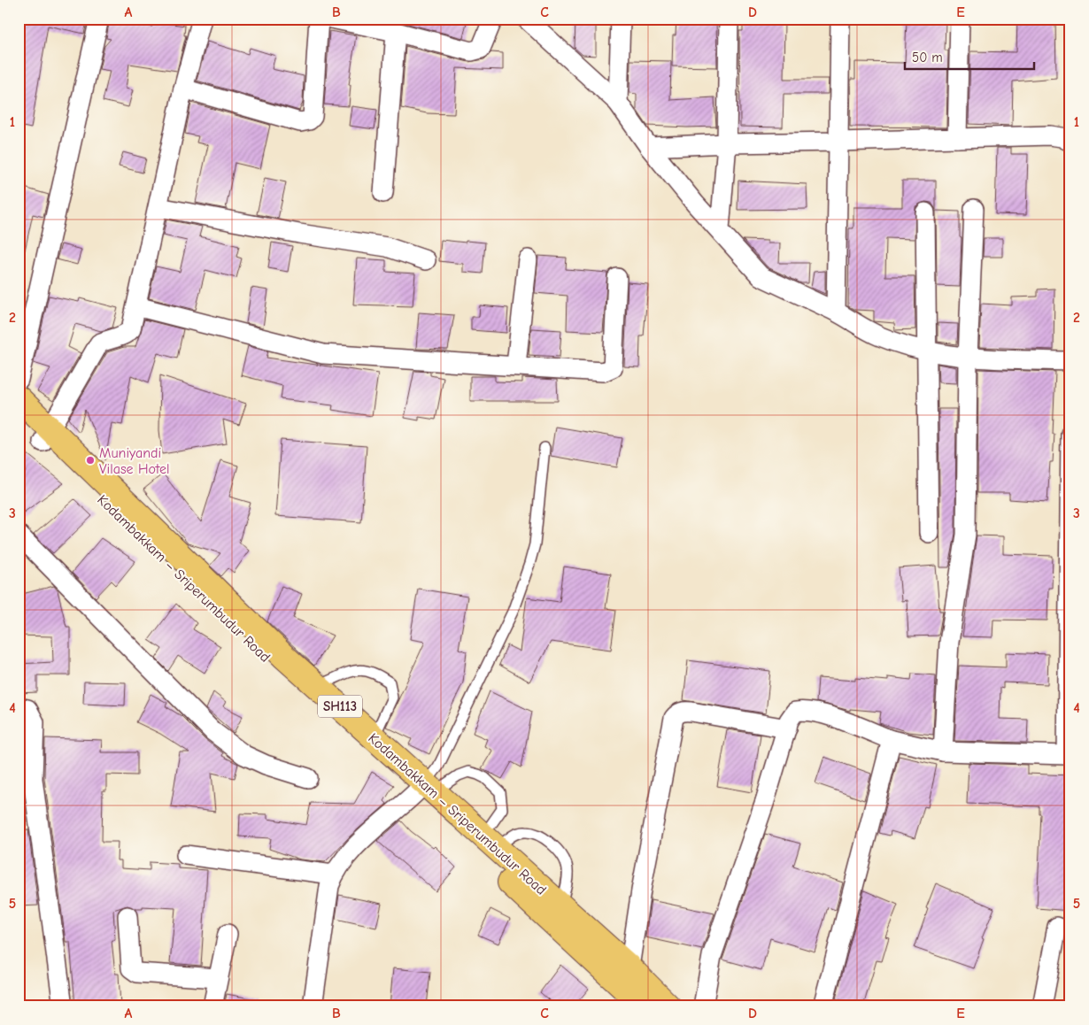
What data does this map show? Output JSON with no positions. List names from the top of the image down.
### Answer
{
  "streets": {
    "main road": ["Kodambakkam – Sriperumbudur Road", "SH113"]
  },
  "places": ["Muniyandi Vilase Hotel"],
  "scale_bar": "50 m",
  "grid": {
    "columns": [
      "A",
      "B",
      "C",
      "D",
      "E"
    ],
    "rows": [
      "1",
      "2",
      "3",
      "4",
      "5"
    ]
  }
}
